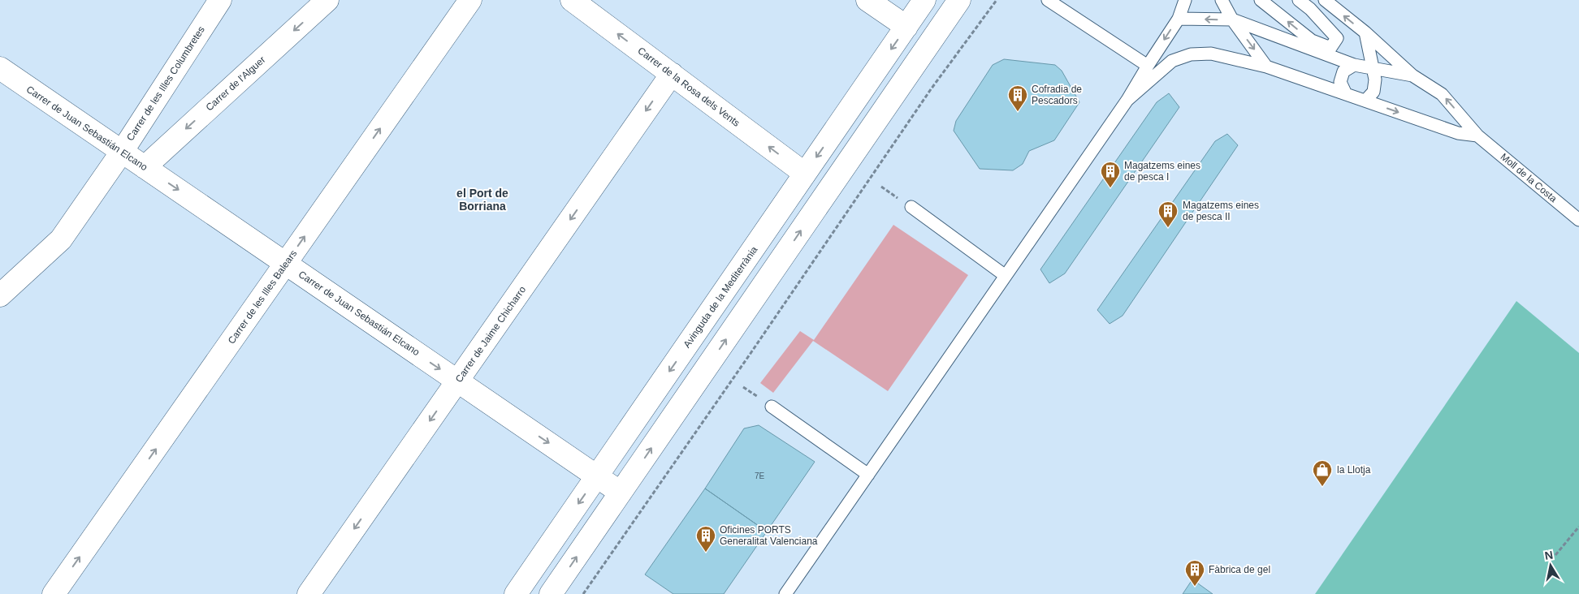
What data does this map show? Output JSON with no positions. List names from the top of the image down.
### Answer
{
  "streets": {
    "street": [
      "Carrer de les Illes Columbretes",
      "Carrer de l'Alguer",
      "Carrer de la Rosa dels Vents",
      "Carrer de Juan Sebastián Elcano",
      "Carrer de les Illes Balears",
      "Avinguda de la Mediterrània",
      "Carrer de Jaime Chicharro"
    ],
    "lane": ["Moll de la Costa"]
  },
  "crossings": [
    ["Carrer de les Illes Columbretes", "Carrer de Juan Sebastián Elcano"],
    ["Carrer de l'Alguer", "Carrer de Juan Sebastián Elcano"],
    ["Carrer de la Rosa dels Vents", "Avinguda de la Mediterrània"],
    ["Carrer de la Rosa dels Vents", "Carrer de Jaime Chicharro"],
    ["Carrer de Juan Sebastián Elcano", "Carrer de les Illes Balears"],
    ["Carrer de Juan Sebastián Elcano", "Avinguda de la Mediterrània"],
    ["Carrer de Juan Sebastián Elcano", "Carrer de Jaime Chicharro"]
  ],
  "one_way": [
    "Carrer de l'Alguer",
    "Carrer de la Rosa dels Vents",
    "Carrer de Juan Sebastián Elcano",
    "Carrer de les Illes Balears"
  ],
  "districts": ["el Port de Borriana"],
  "places": {
    "building": [
      "Cofradia de Pescadors",
      "Magatzems eines de pesca I",
      "Magatzems eines de pesca II",
      "Oficines PORTS Generalitat Valenciana",
      "Fàbrica de gel"
    ],
    "shop": ["la Llotja"]
  },
  "house_numbers": ["7E"],
  "north": "top"
}
